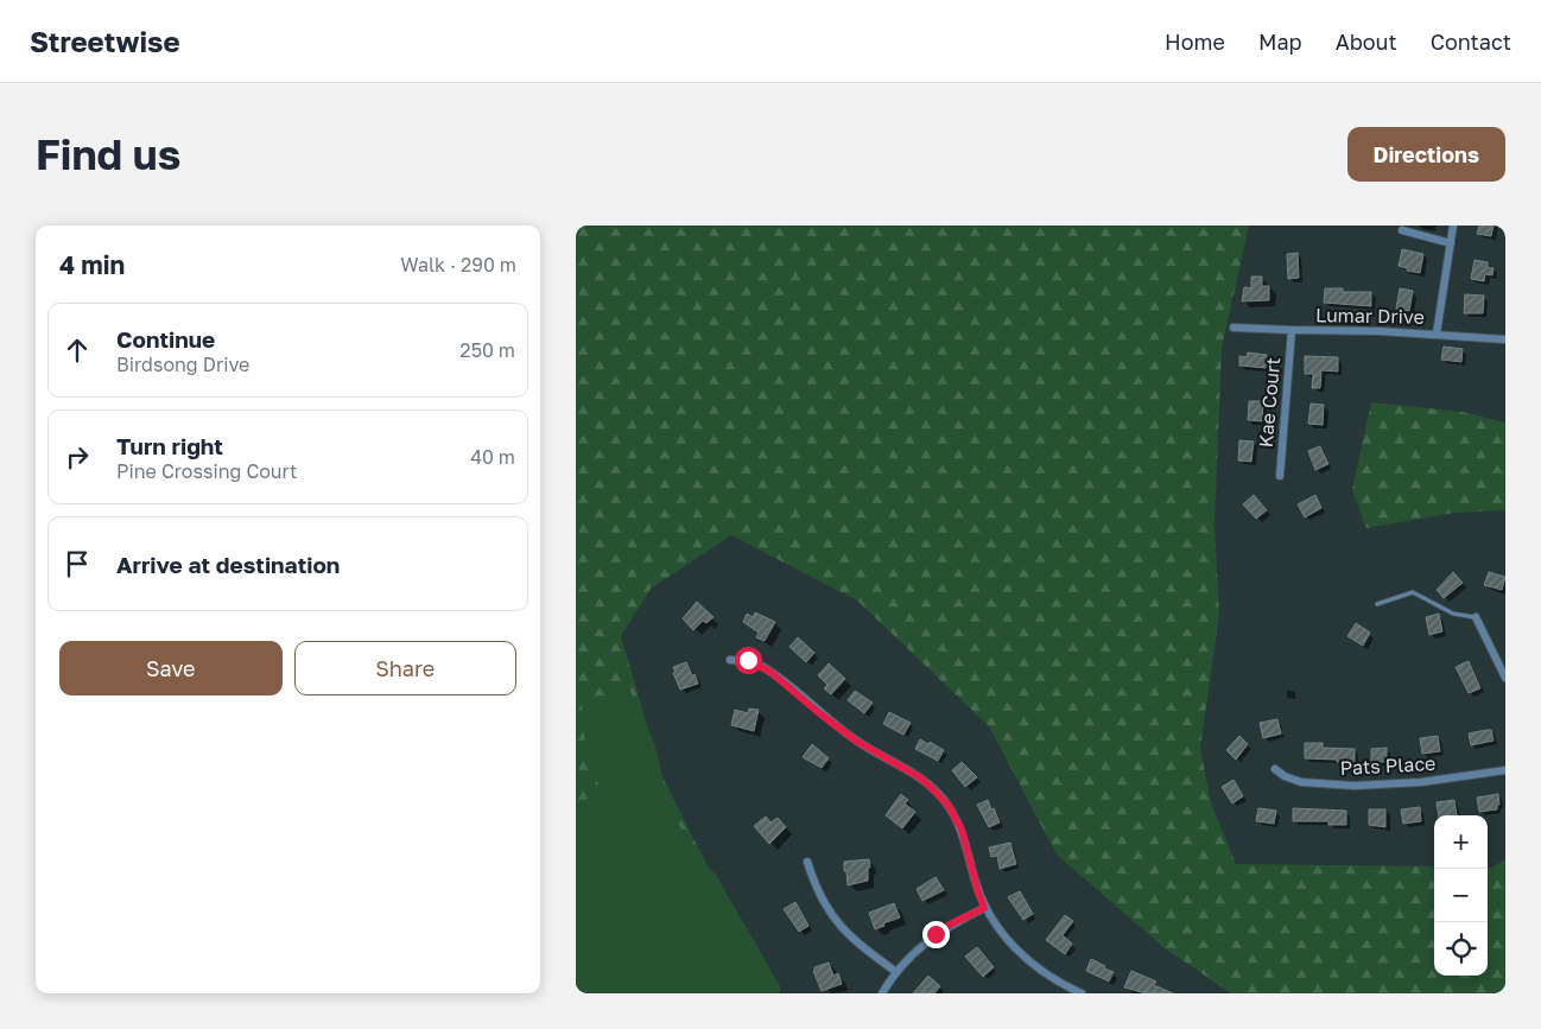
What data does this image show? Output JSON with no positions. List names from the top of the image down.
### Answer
{
  "streets": {
    "street": ["Lumar Drive", "Kae Court", "Pats Place"]
  },
  "crossings": [
    ["Lumar Drive", "Kae Court"]
  ],
  "page": {
    "header": "Streetwise",
    "nav": [
      "Home",
      "Map",
      "About",
      "Contact"
    ],
    "buttons": [
      "Directions",
      ["Save", "Share"]
    ],
    "title": "Find us",
    "heading": ["4 min", "Walk · 290 m"],
    "list": [
      ["Continue", "Birdsong Drive", "250 m"],
      ["Turn right", "Pine Crossing Court", "40 m"],
      "Arrive at destination"
    ],
    "map_buttons": ["+", "−"]
  }
}
